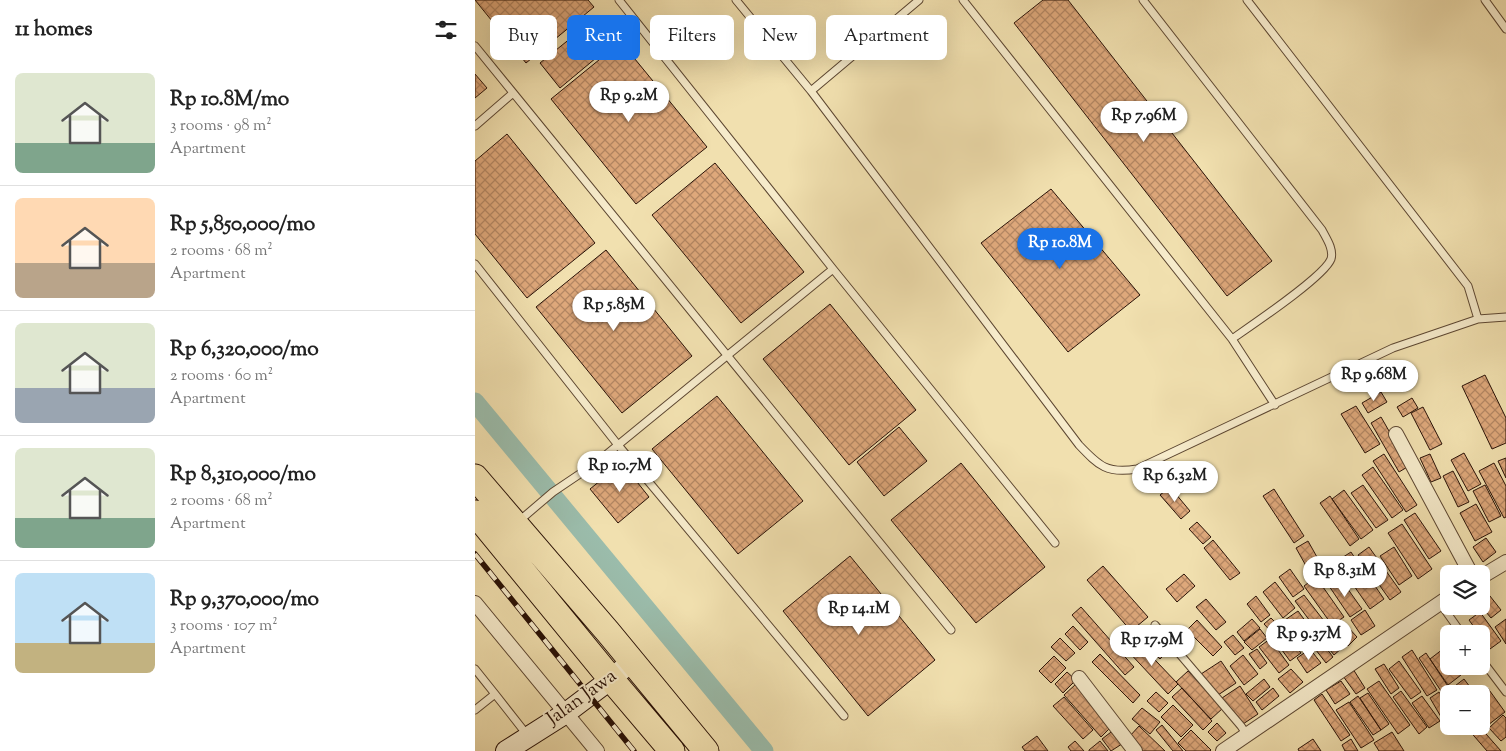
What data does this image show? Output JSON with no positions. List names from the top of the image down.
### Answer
{
  "streets": {
    "street": ["Jalan Jawa"]
  },
  "page": {
    "heading": "11 homes",
    "chip": [
      "Buy",
      "Rent",
      "Filters",
      "New",
      "Apartment"
    ],
    "list": [
      {
        "name": "Rp 10.8M/mo",
        "note": "3 rooms · 98 m² · Apartment"
      },
      {
        "name": "Rp 5,850,000/mo",
        "note": "2 rooms · 68 m² · Apartment"
      },
      {
        "name": "Rp 6,320,000/mo",
        "note": "2 rooms · 60 m² · Apartment"
      },
      {
        "name": "Rp 8,310,000/mo",
        "note": "2 rooms · 68 m² · Apartment"
      },
      {
        "name": "Rp 9,370,000/mo",
        "note": "3 rooms · 107 m² · Apartment"
      }
    ],
    "price": [
      "Rp 9.2M",
      "Rp 7.96M",
      "Rp 10.8M",
      "Rp 5.85M",
      "Rp 9.68M",
      "Rp 10.7M",
      "Rp 6.32M",
      "Rp 8.31M",
      "Rp 14.1M",
      "Rp 9.37M",
      "Rp 17.9M"
    ],
    "map_buttons": ["+", "−"]
  }
}
